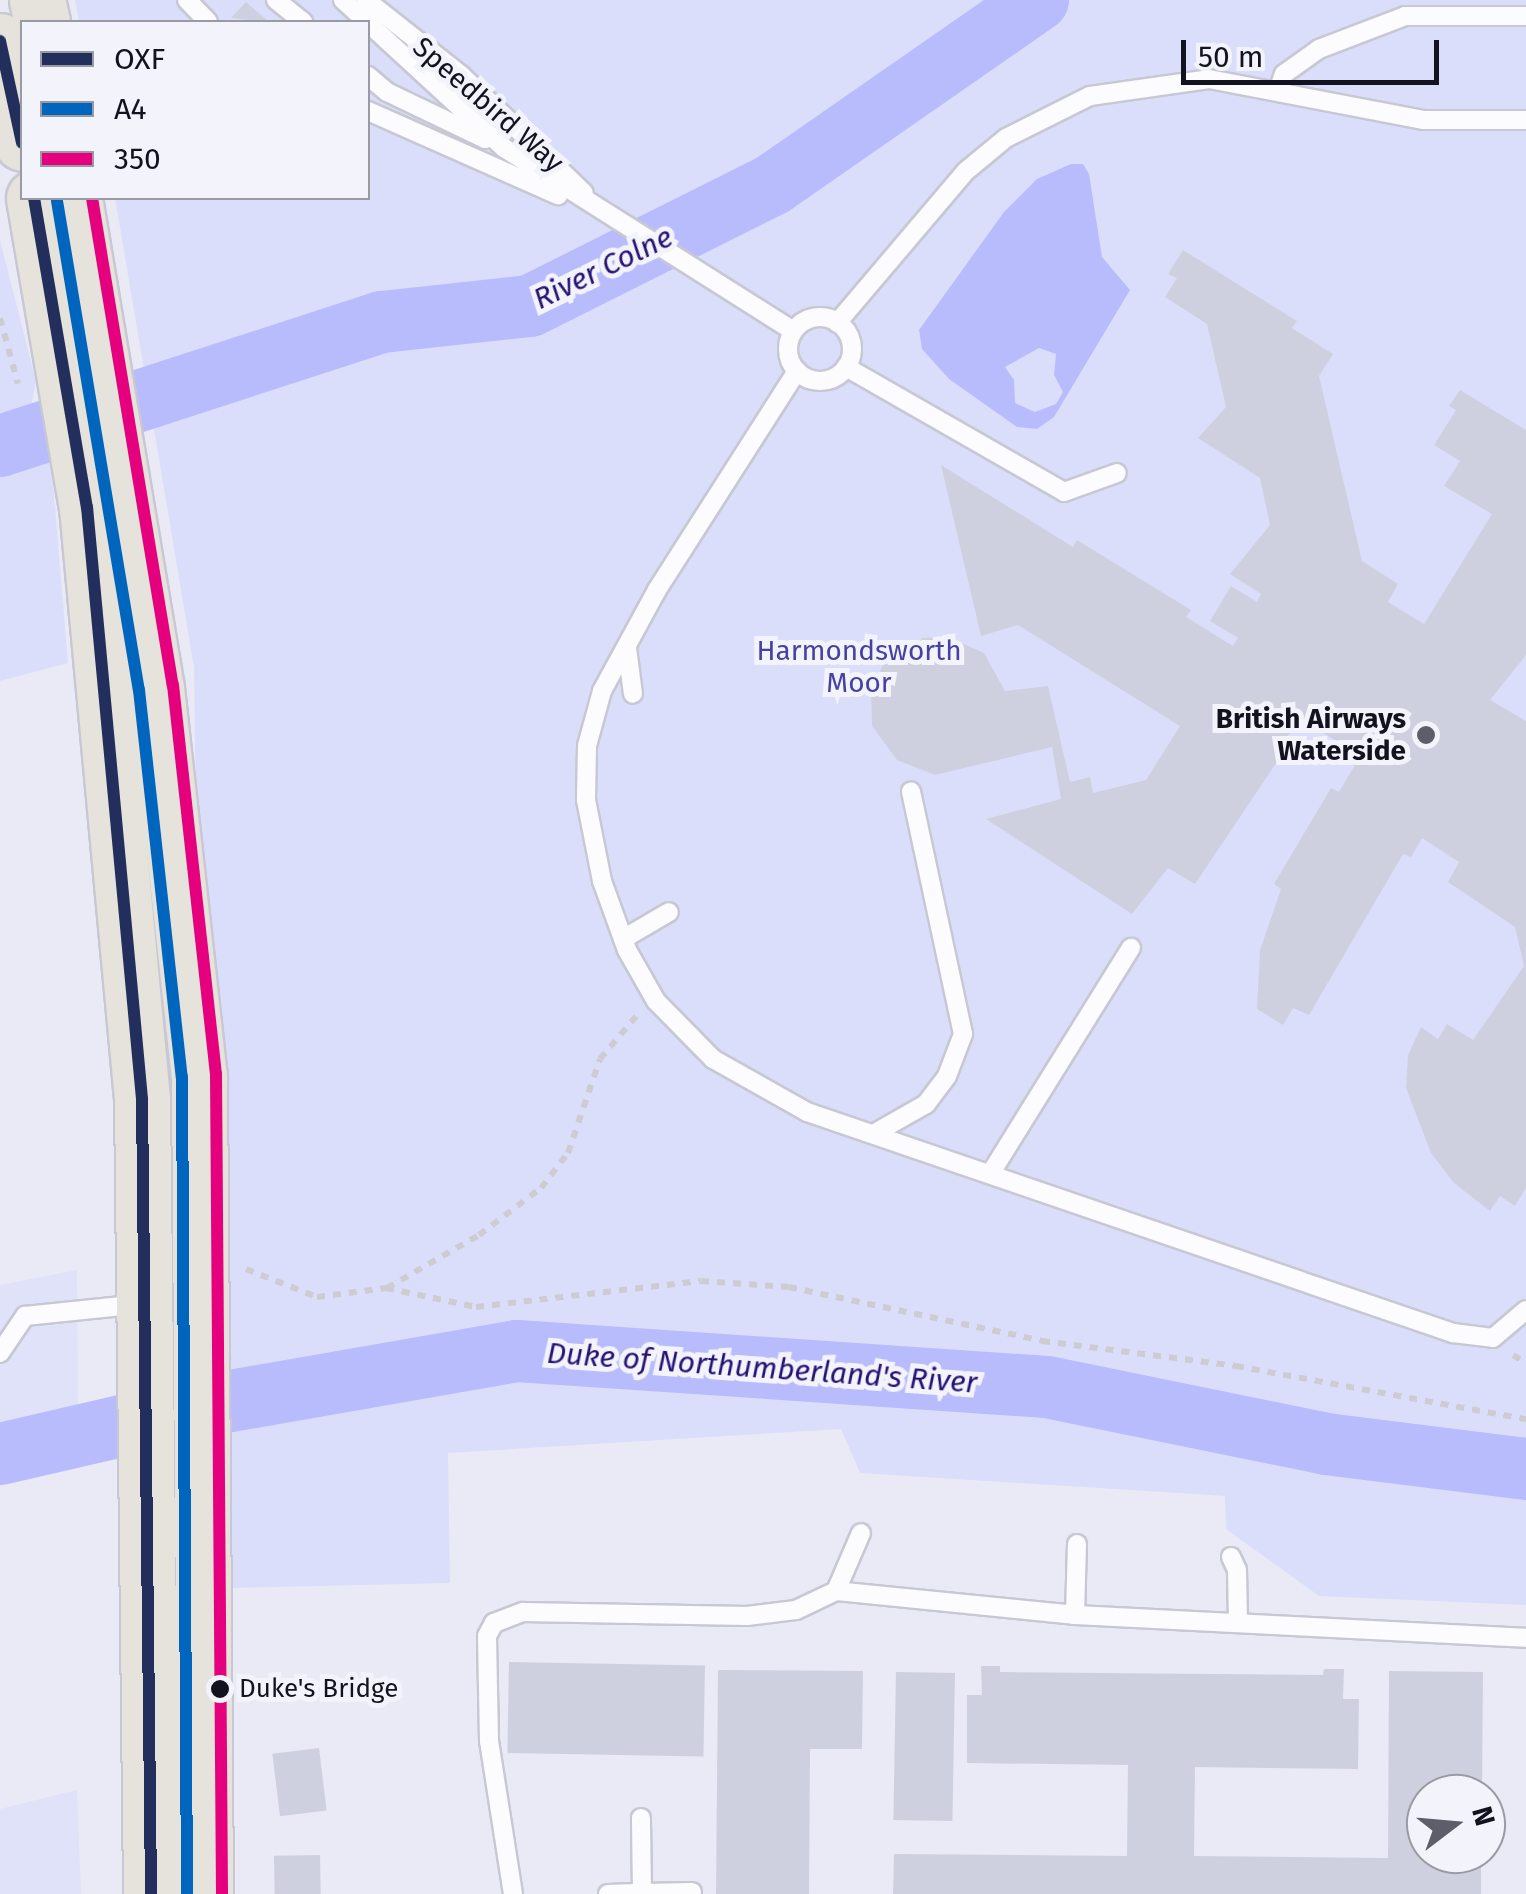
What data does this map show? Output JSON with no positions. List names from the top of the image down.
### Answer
{
  "streets": {
    "lane": ["Speedbird Way"]
  },
  "water": ["River Colne", "Duke of Northumberland's River"],
  "parks": ["Harmondsworth Moor"],
  "places": ["British Airways Waterside", "Duke's Bridge"],
  "lines": ["transit line OXF", "transit line 350", "transit line A4"],
  "legend": ["OXF", "A4", "350"],
  "scale_bar": "50 m",
  "north": "right"
}
